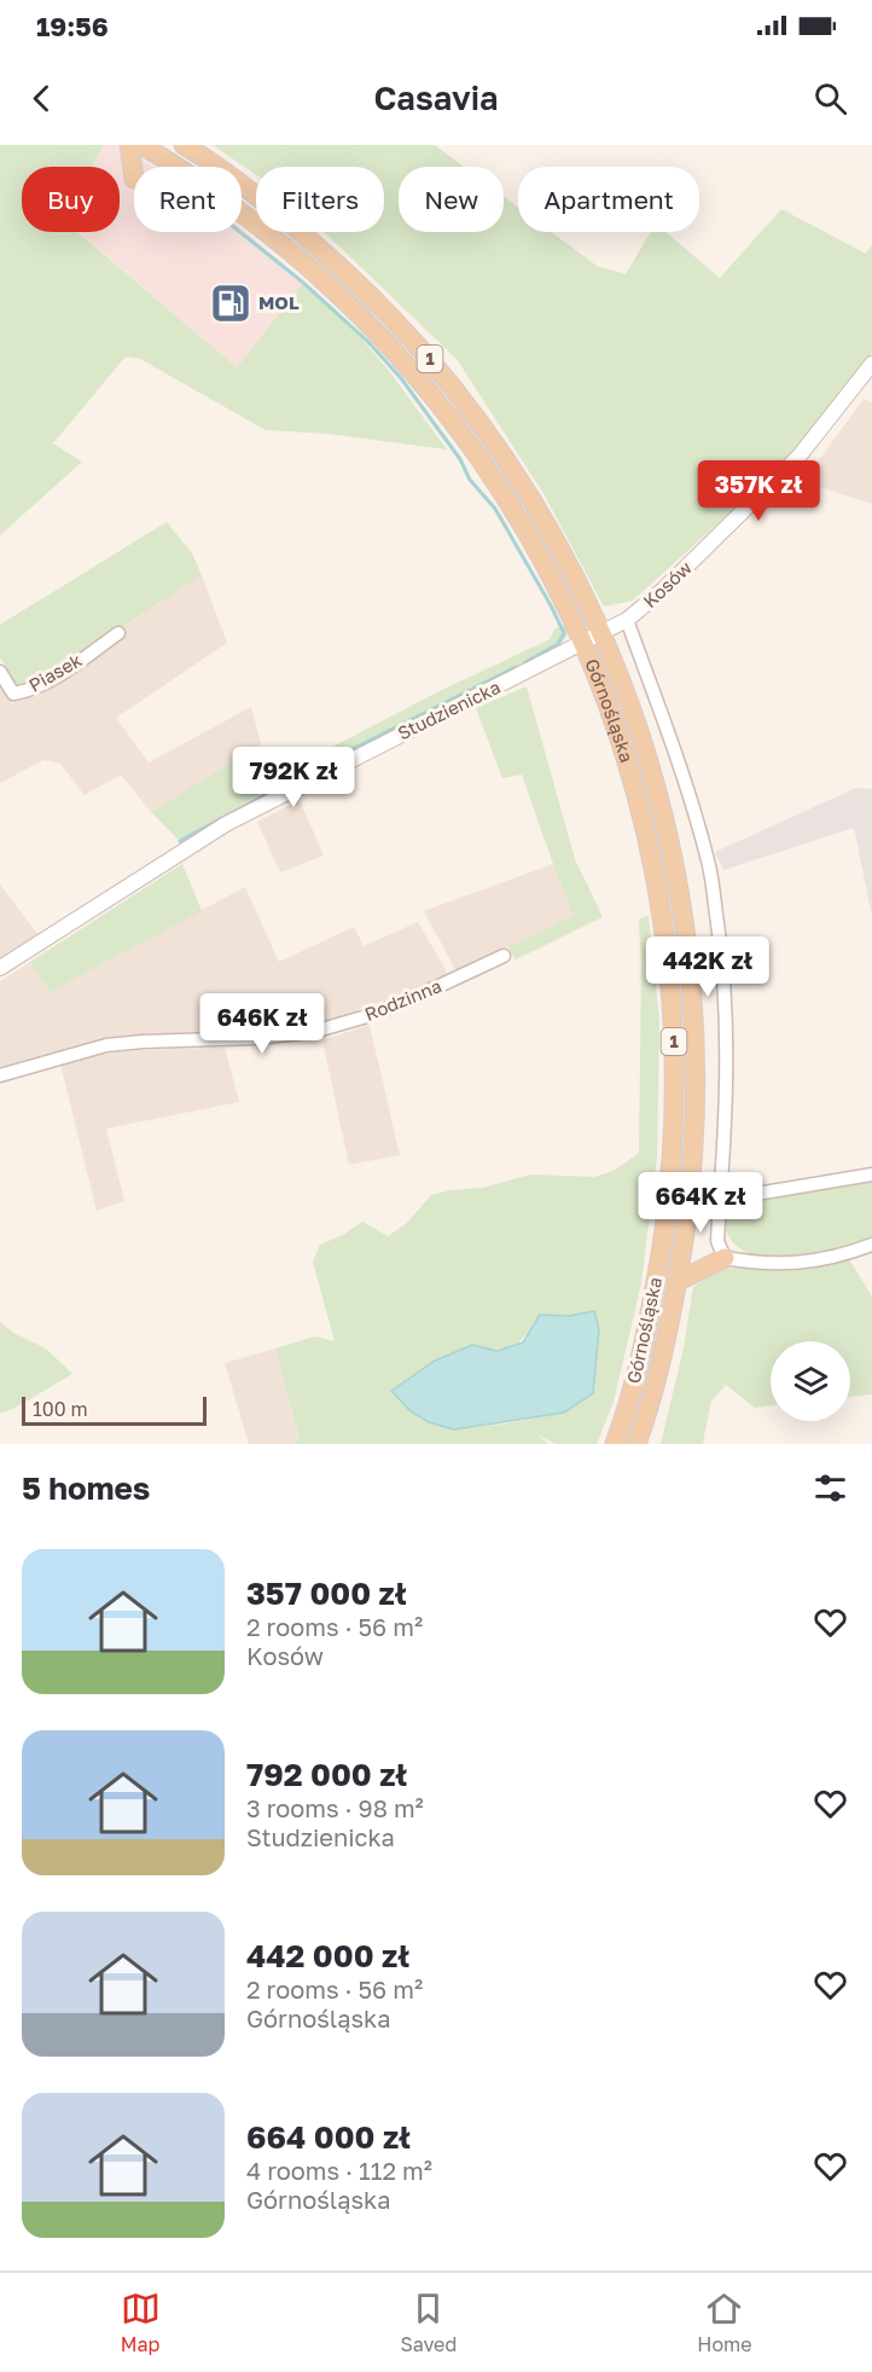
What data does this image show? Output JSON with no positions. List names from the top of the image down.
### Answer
{
  "streets": {
    "main road": ["1", "Górnośląska"],
    "street": [
      "Kosów",
      "Piasek",
      "Studzienicka",
      "Rodzinna"
    ]
  },
  "crossings": [
    ["Kosów", "Studzienicka"],
    ["Kosów", "Górnośląska"],
    ["Studzienicka", "Górnośląska"]
  ],
  "places": {
    "fuel station": ["MOL"]
  },
  "scale_bar": "100 m",
  "page": {
    "status": "19:56",
    "header": "Casavia",
    "chip": [
      "Buy",
      "Rent",
      "Filters",
      "New",
      "Apartment"
    ],
    "price": [
      "357K zł",
      "792K zł",
      "442K zł",
      "646K zł",
      "664K zł"
    ],
    "scale": "100 m",
    "heading": "5 homes",
    "list": [
      {
        "name": "357 000 zł",
        "note": "2 rooms · 56 m² · Kosów"
      },
      {
        "name": "792 000 zł",
        "note": "3 rooms · 98 m² · Studzienicka"
      },
      {
        "name": "442 000 zł",
        "note": "2 rooms · 56 m² · Górnośląska"
      },
      {
        "name": "664 000 zł",
        "note": "4 rooms · 112 m² · Górnośląska"
      }
    ],
    "tabs": ["Map", "Saved", "Home"]
  }
}
